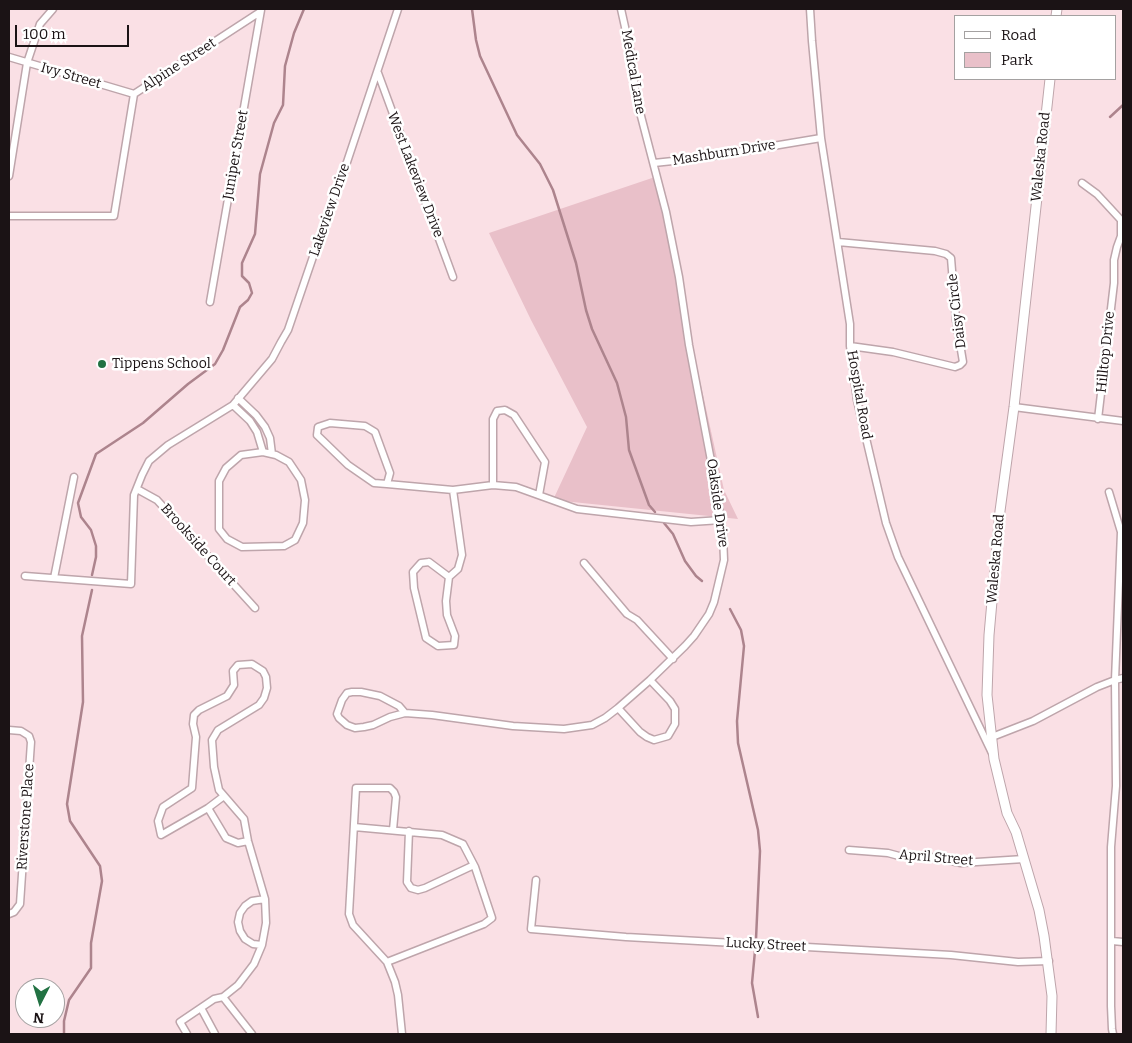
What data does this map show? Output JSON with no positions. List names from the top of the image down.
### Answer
{
  "streets": {
    "main road": ["Waleska Road"],
    "street": [
      "Alpine Street",
      "Medical Lane",
      "Ivy Street",
      "Mashburn Drive",
      "Juniper Street",
      "West Lakeview Drive",
      "Lakeview Drive",
      "Daisy Circle",
      "Hilltop Drive",
      "Hospital Road",
      "Oakside Drive",
      "Brookside Court",
      "Riverstone Place",
      "April Street",
      "Lucky Street"
    ]
  },
  "crossings": [
    ["Alpine Street", "Ivy Street"],
    ["Alpine Street", "Juniper Street"],
    ["Medical Lane", "Mashburn Drive"],
    ["Mashburn Drive", "Hospital Road"],
    ["Mashburn Drive", "Oakside Drive"],
    ["Waleska Road", "Hospital Road"],
    ["Waleska Road", "April Street"],
    ["Waleska Road", "Lucky Street"],
    ["West Lakeview Drive", "Lakeview Drive"],
    ["Lakeview Drive", "Brookside Court"],
    ["Daisy Circle", "Hospital Road"]
  ],
  "places": ["Tippens School"],
  "legend": ["Road", "Park"],
  "scale_bar": "100 m",
  "north": "bottom"
}
